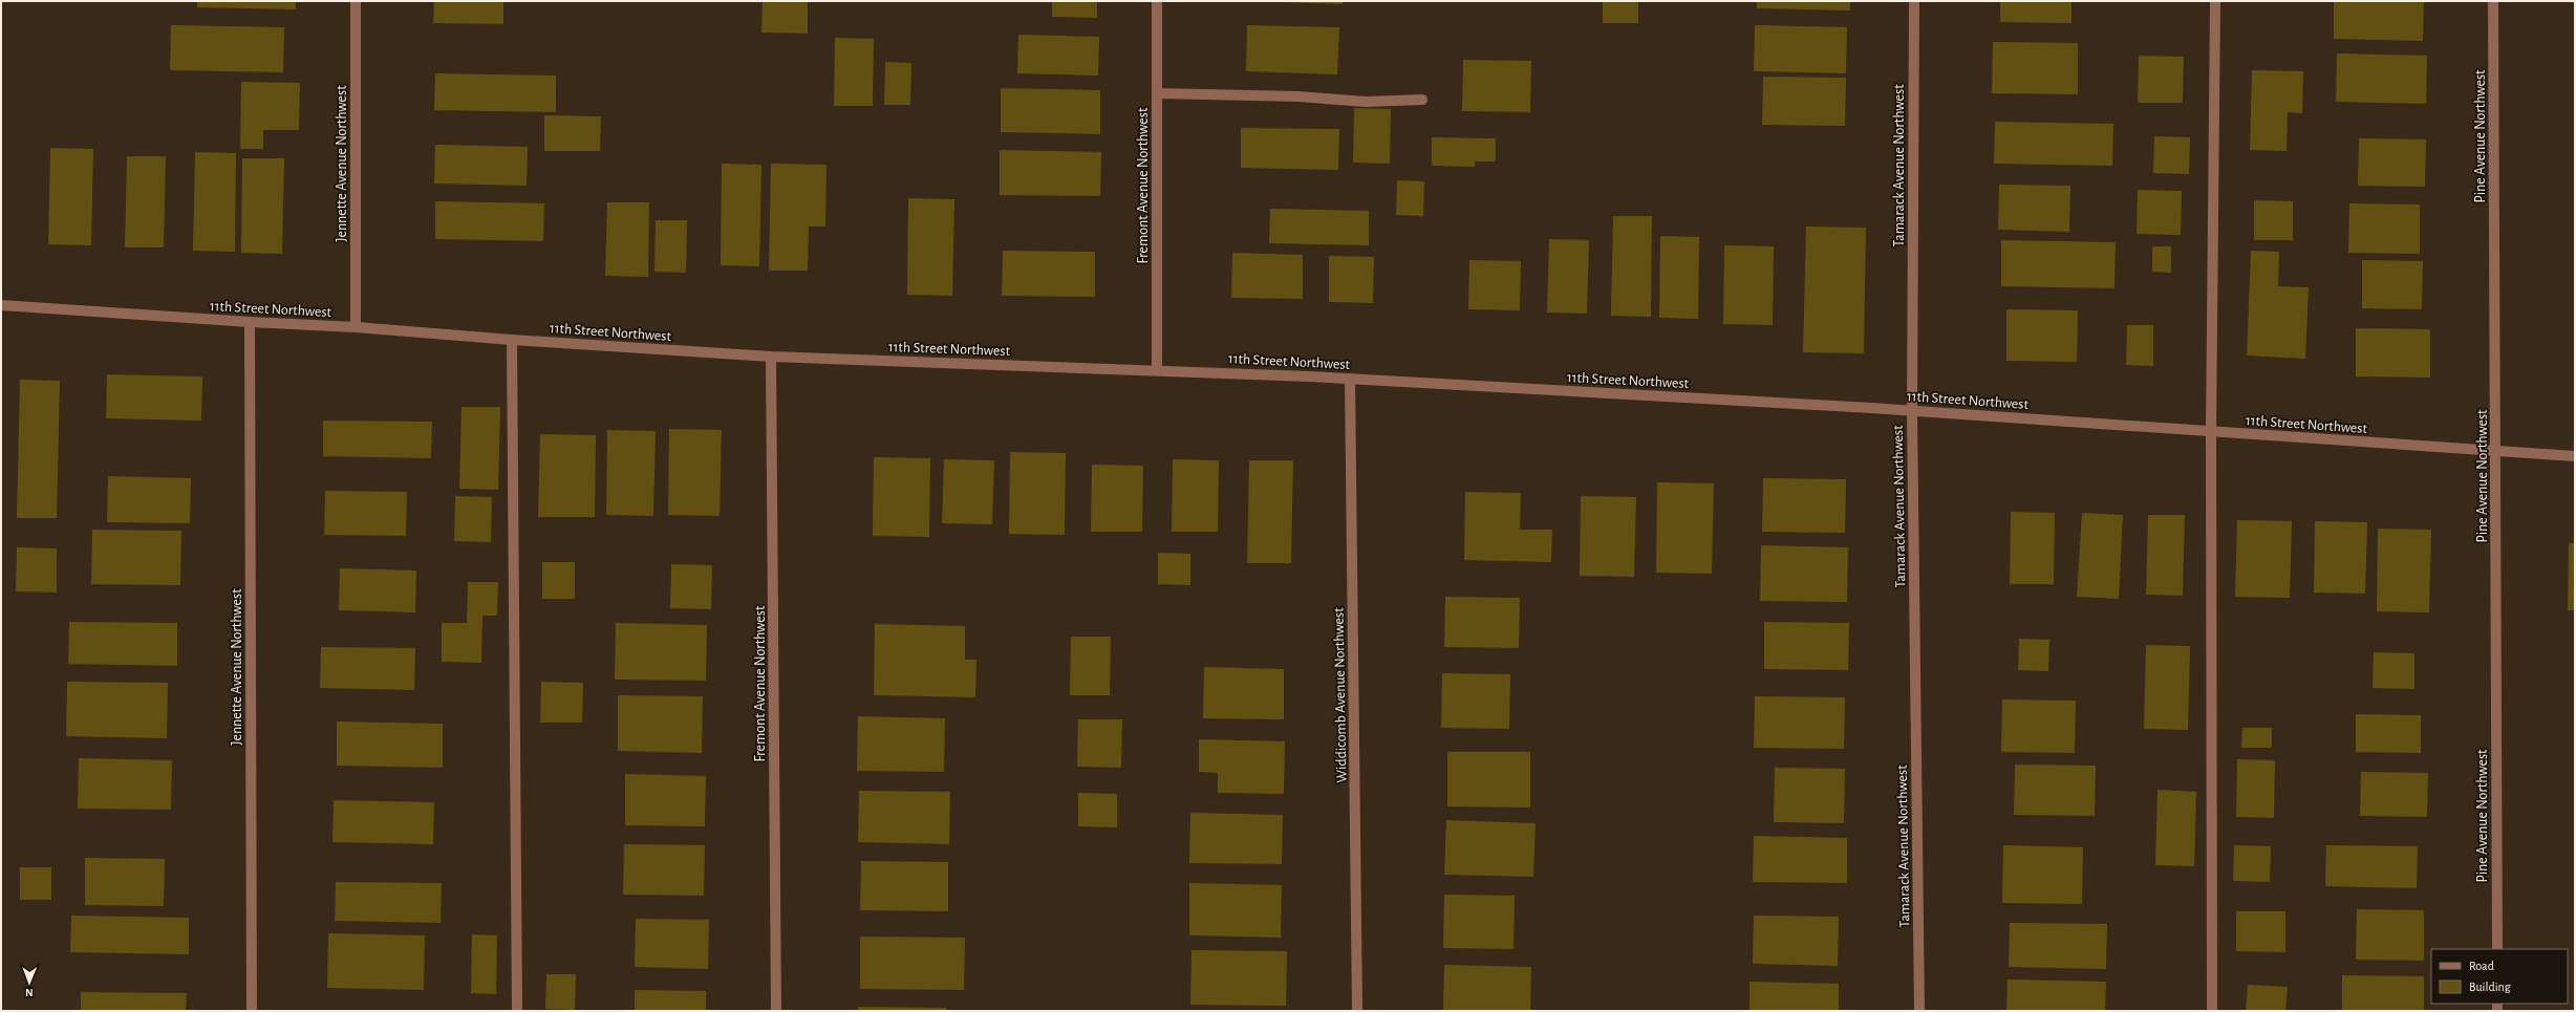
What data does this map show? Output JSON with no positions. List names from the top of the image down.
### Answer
{
  "streets": {
    "street": [
      "Pine Avenue Northwest",
      "Jennette Avenue Northwest",
      "Tamarack Avenue Northwest",
      "Fremont Avenue Northwest",
      "11th Street Northwest",
      "Widdicomb Avenue Northwest"
    ]
  },
  "crossings": [
    ["Pine Avenue Northwest", "11th Street Northwest"],
    ["Jennette Avenue Northwest", "11th Street Northwest"],
    ["Tamarack Avenue Northwest", "11th Street Northwest"],
    ["Fremont Avenue Northwest", "11th Street Northwest"],
    ["11th Street Northwest", "Widdicomb Avenue Northwest"]
  ],
  "legend": ["Road", "Building"],
  "north": "bottom"
}
